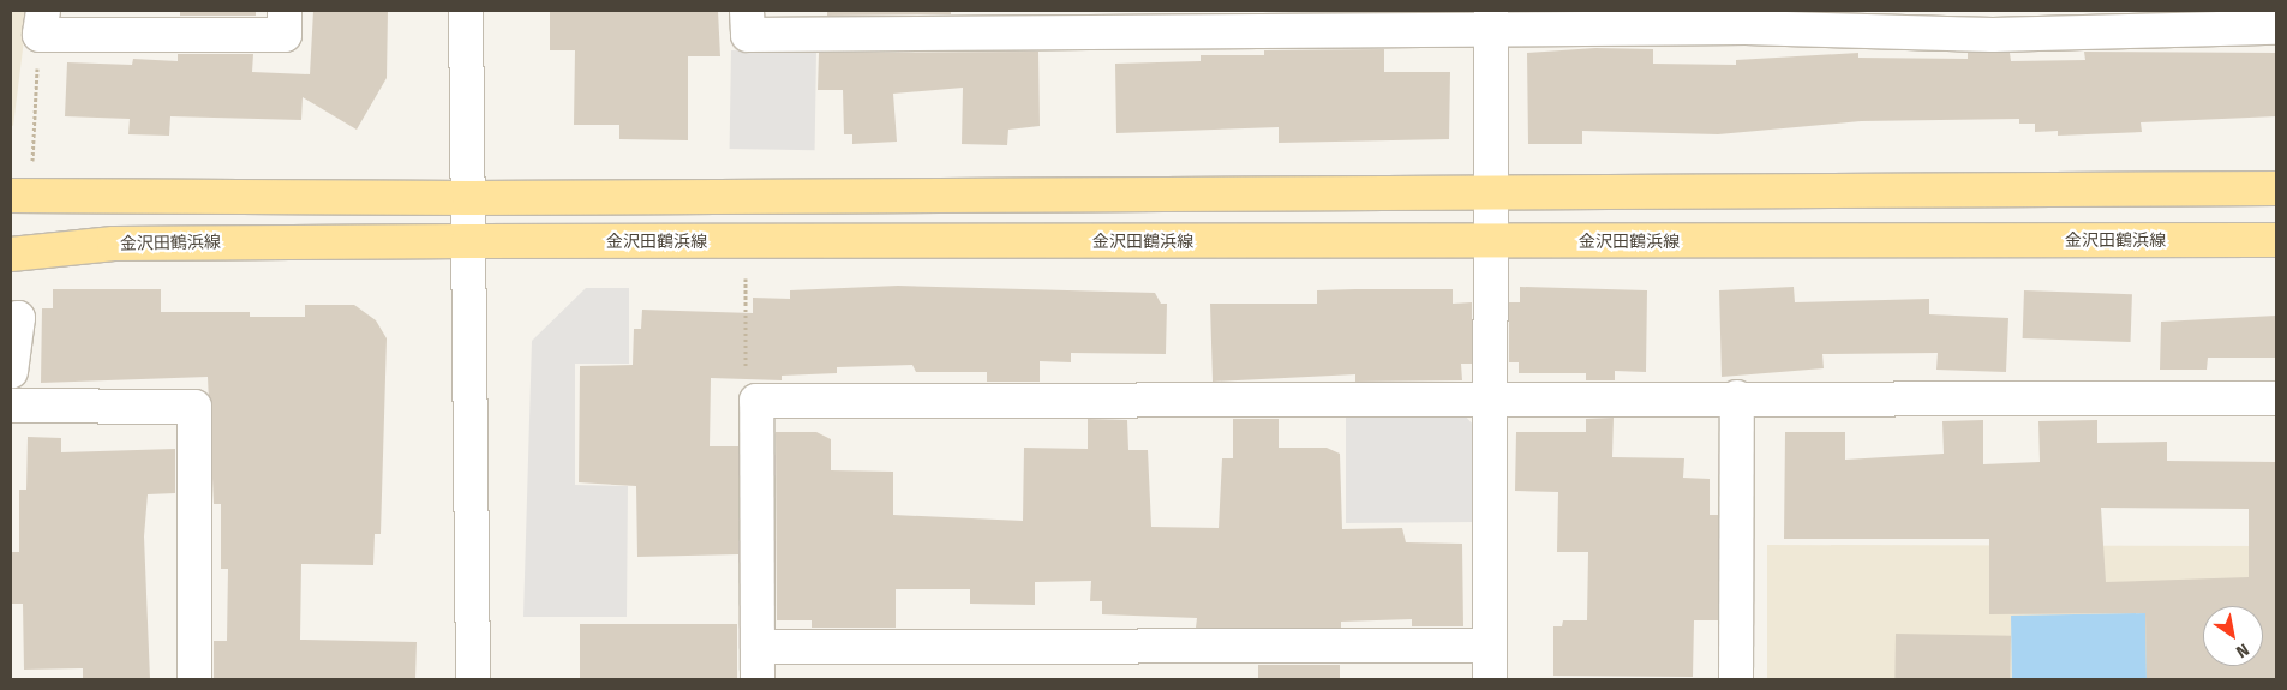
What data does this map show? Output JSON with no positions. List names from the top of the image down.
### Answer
{
  "streets": {
    "main road": ["金沢田鶴浜線"]
  },
  "north": "bottom right"
}
